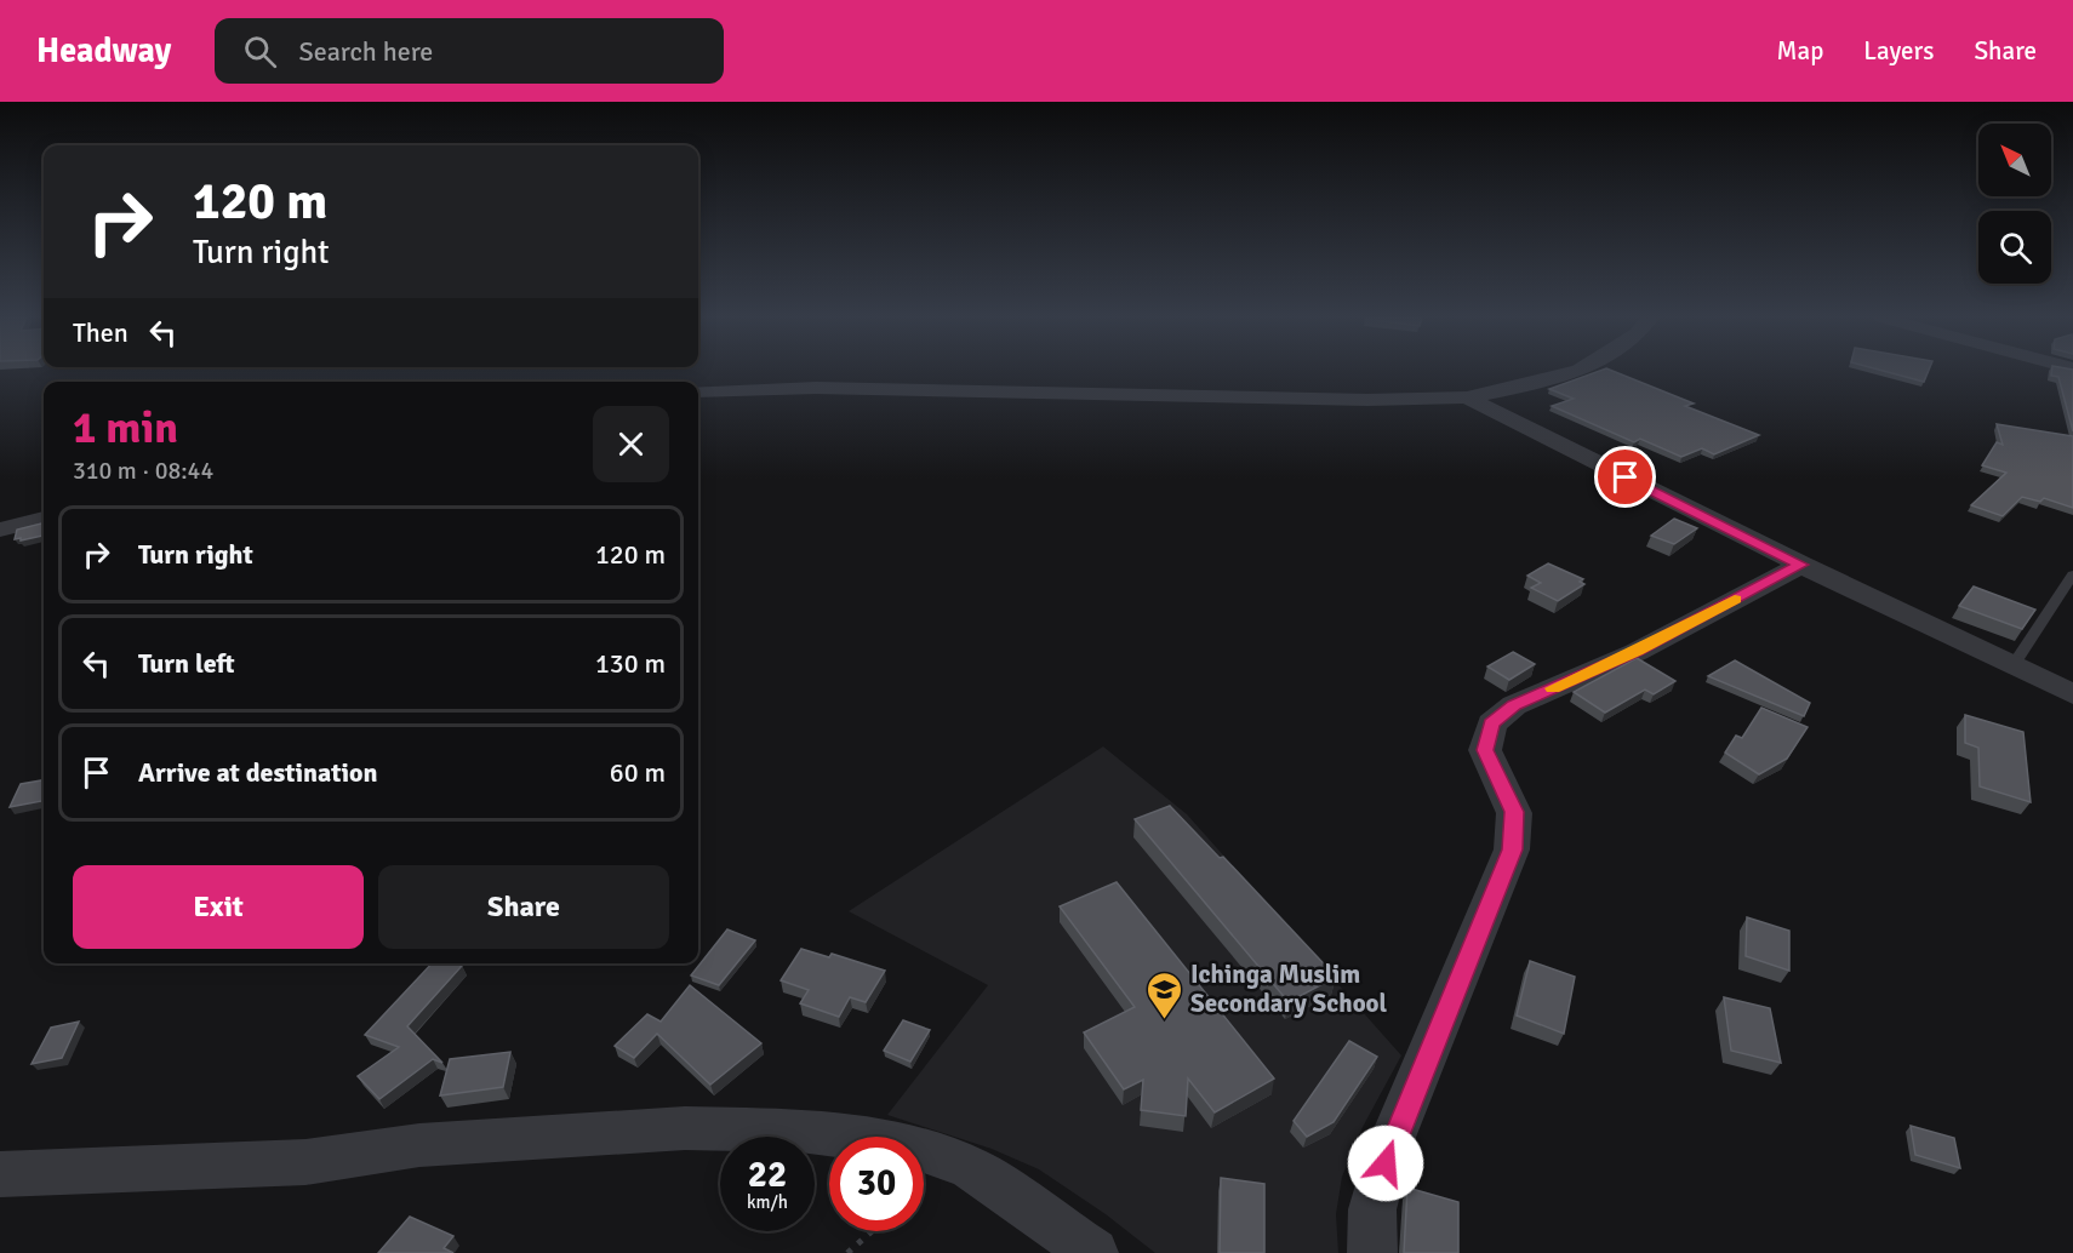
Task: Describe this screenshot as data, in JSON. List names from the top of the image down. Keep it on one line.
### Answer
{"places":{"school or university":["Ichinga Muslim Secondary School"]},"north":"top left","page":{"header":"Headway","search":"Search here","nav":["Map","Layers","Share"],"turn":["120 m","Turn right"],"then":"Then","heading":["1 min","310 m · 08:44"],"list":[{"name":"Turn right","value":"120 m"},{"name":"Turn left","value":"130 m"},{"name":"Arrive at destination","value":"60 m"}],"buttons":["Exit","Share"],"speed":"22 km/h","limit":"30"}}
